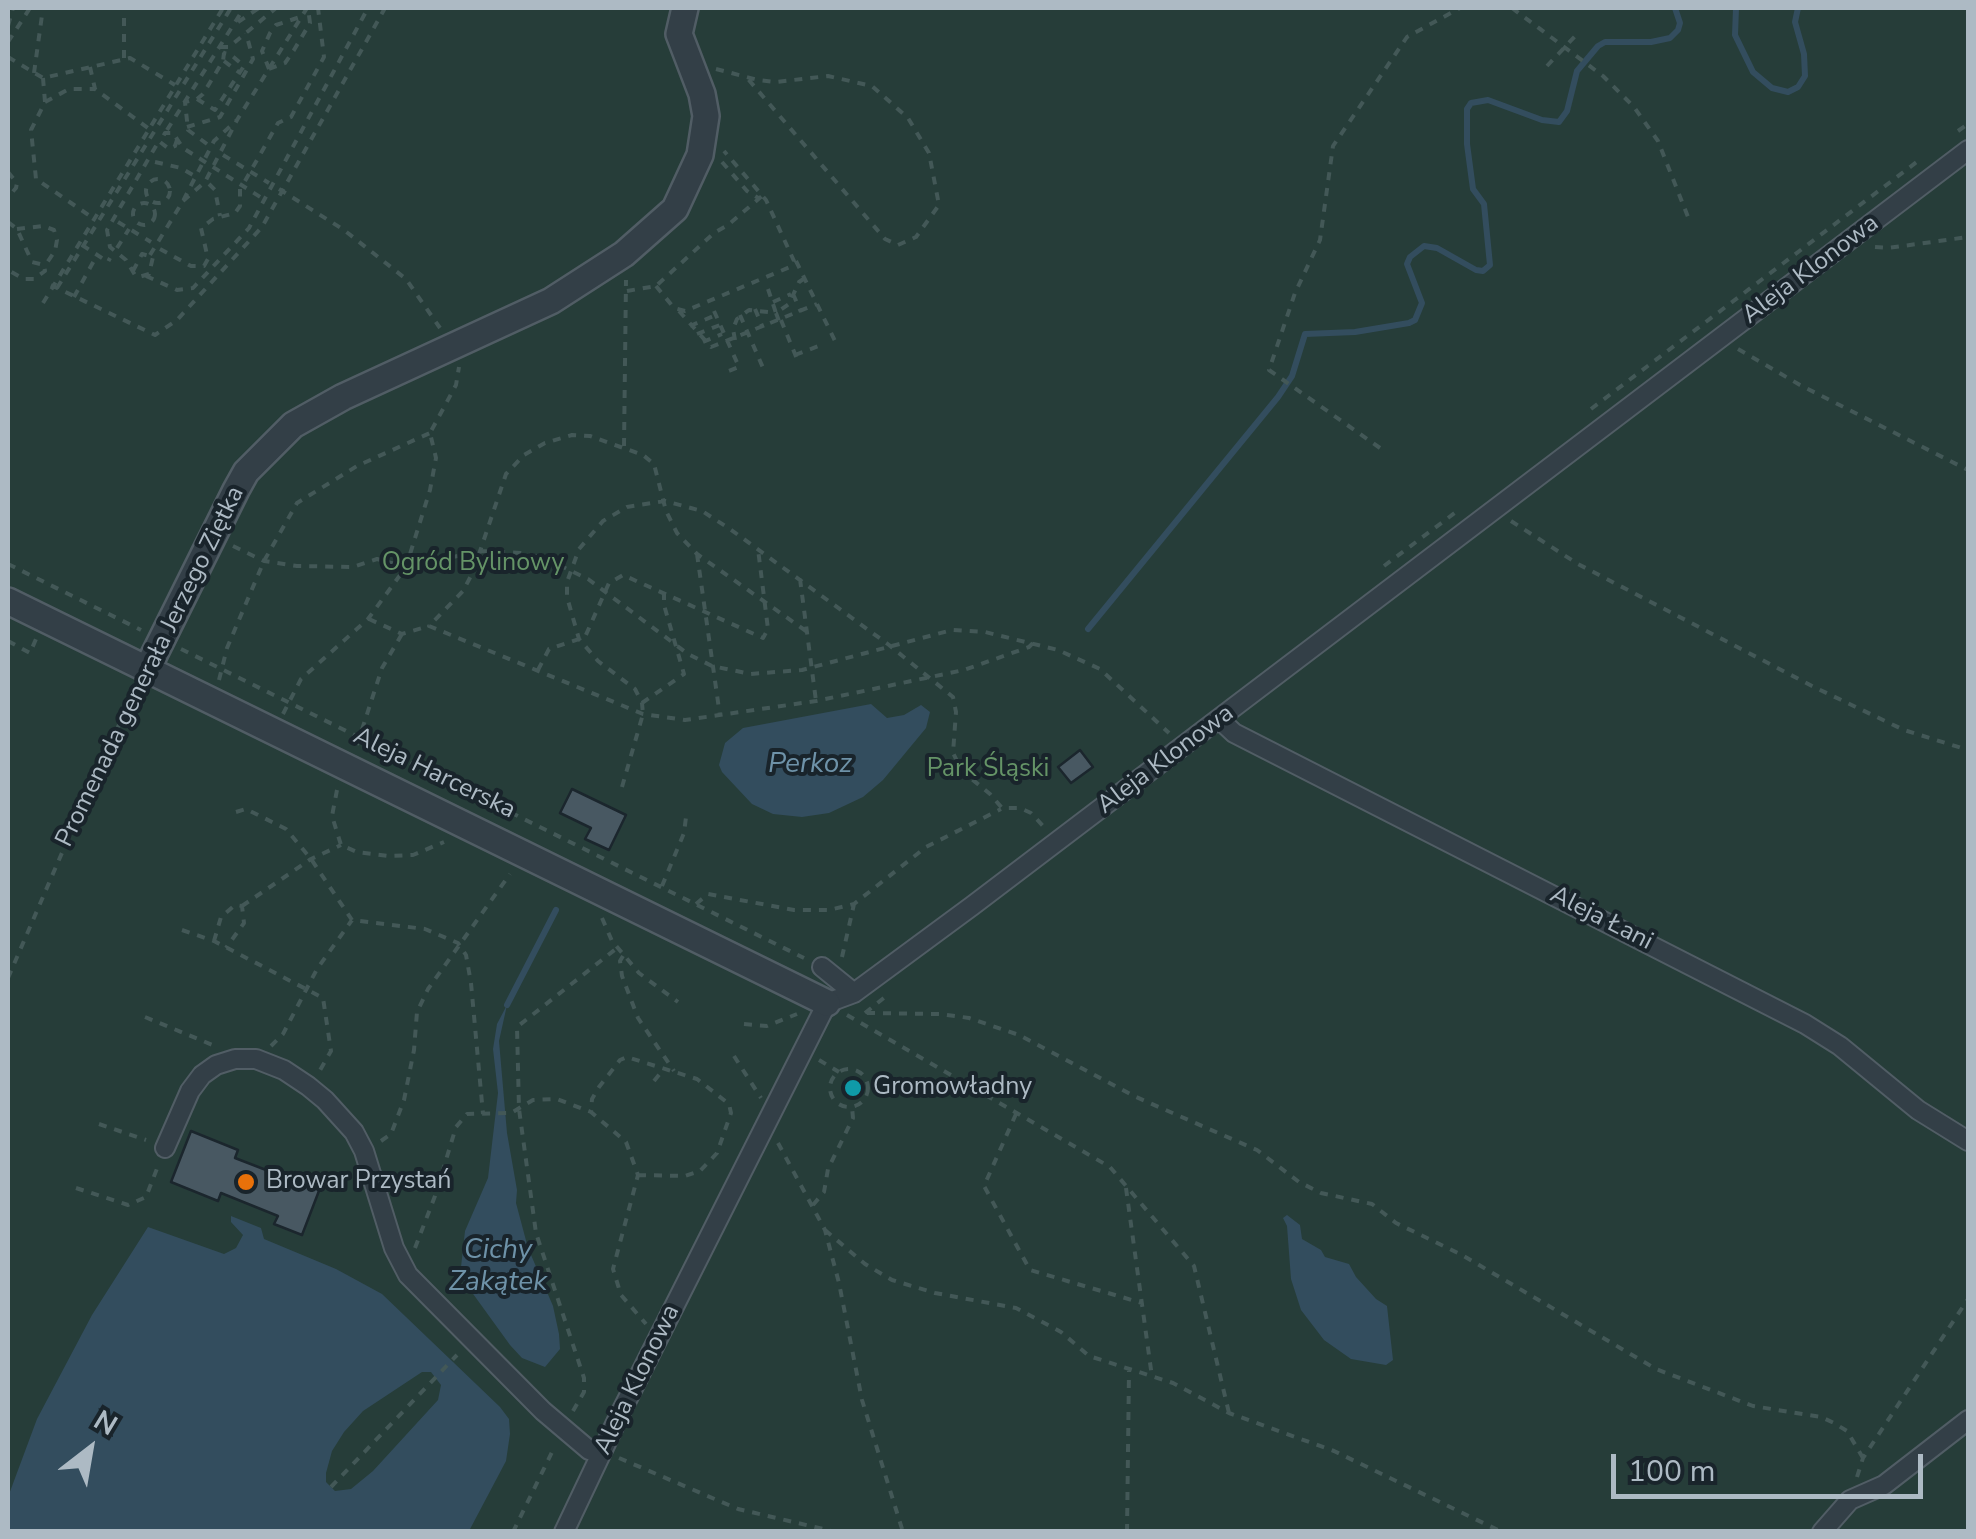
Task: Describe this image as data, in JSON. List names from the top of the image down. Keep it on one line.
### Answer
{"streets":{"street":["Aleja Klonowa","Promenada generała Jerzego Ziętka","Aleja Harcerska","Aleja Łani"]},"crossings":[["Aleja Klonowa","Aleja Harcerska"],["Aleja Klonowa","Aleja Łani"],["Promenada generała Jerzego Ziętka","Aleja Harcerska"]],"water":["Perkoz","Cichy Zakątek"],"parks":["Ogród Bylinowy","Park Śląski"],"places":["Gromowładny","Browar Przystań"],"scale_bar":"100 m","north":"top right"}
